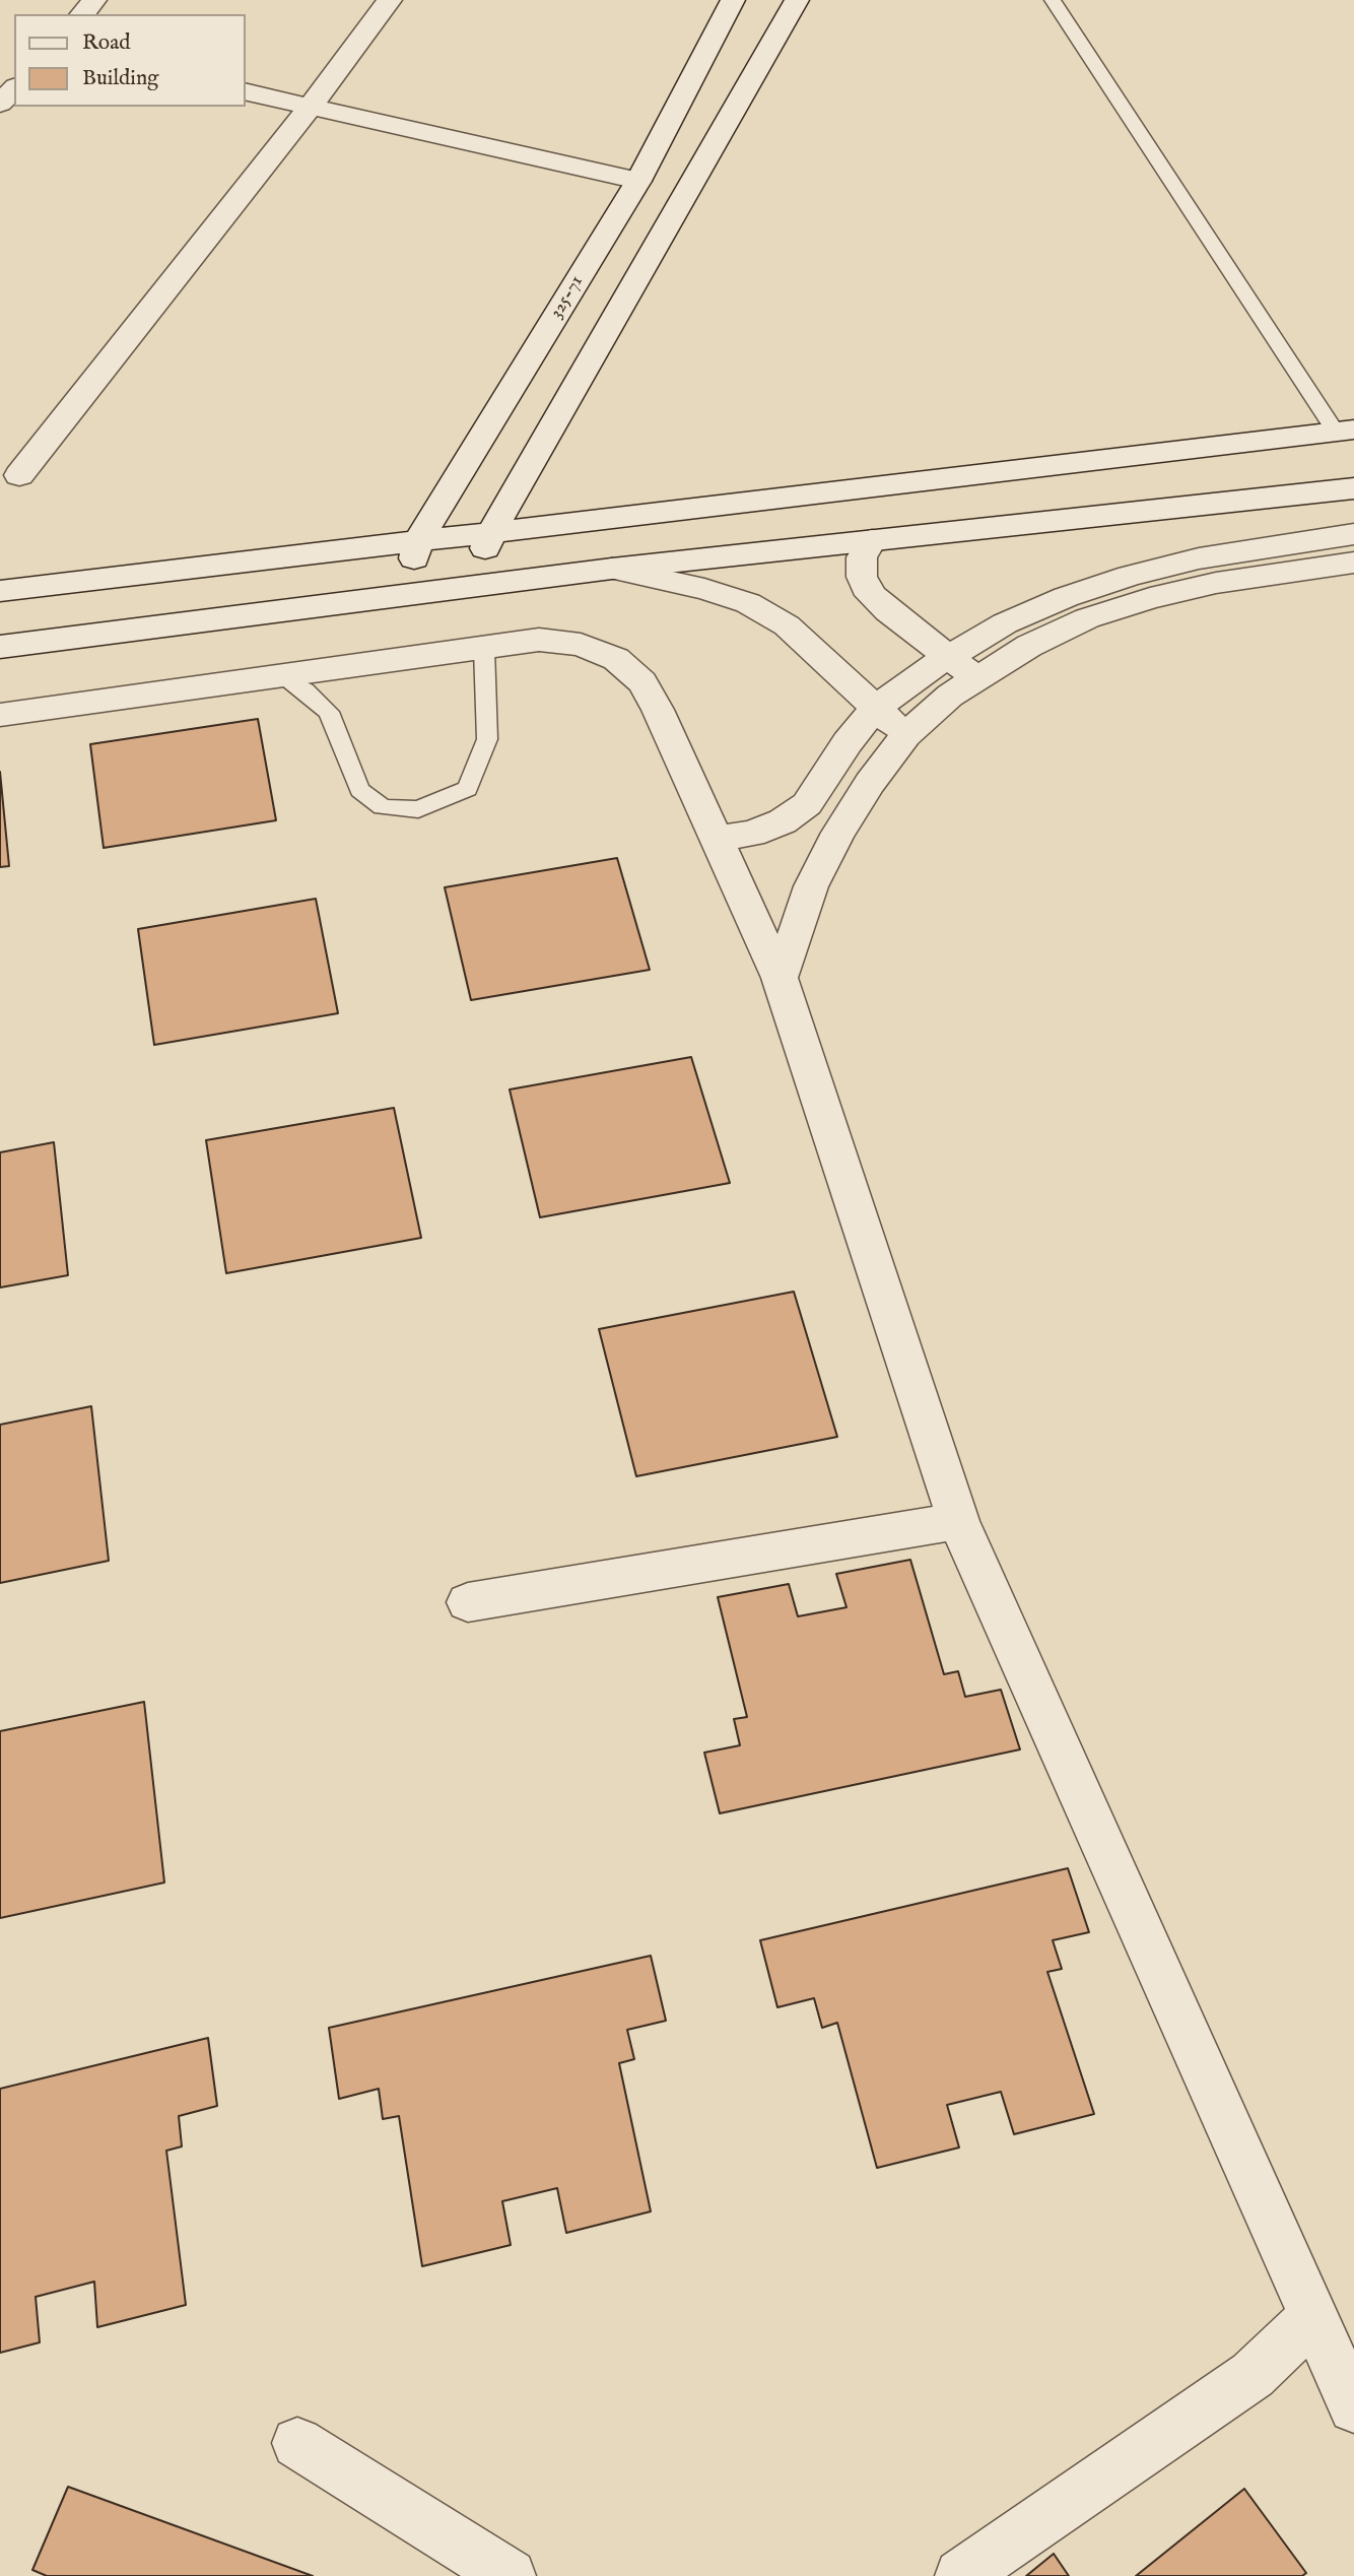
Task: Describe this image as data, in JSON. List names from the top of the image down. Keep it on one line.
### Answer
{"streets":{"street":["325-71"]},"legend":["Road","Building"]}
